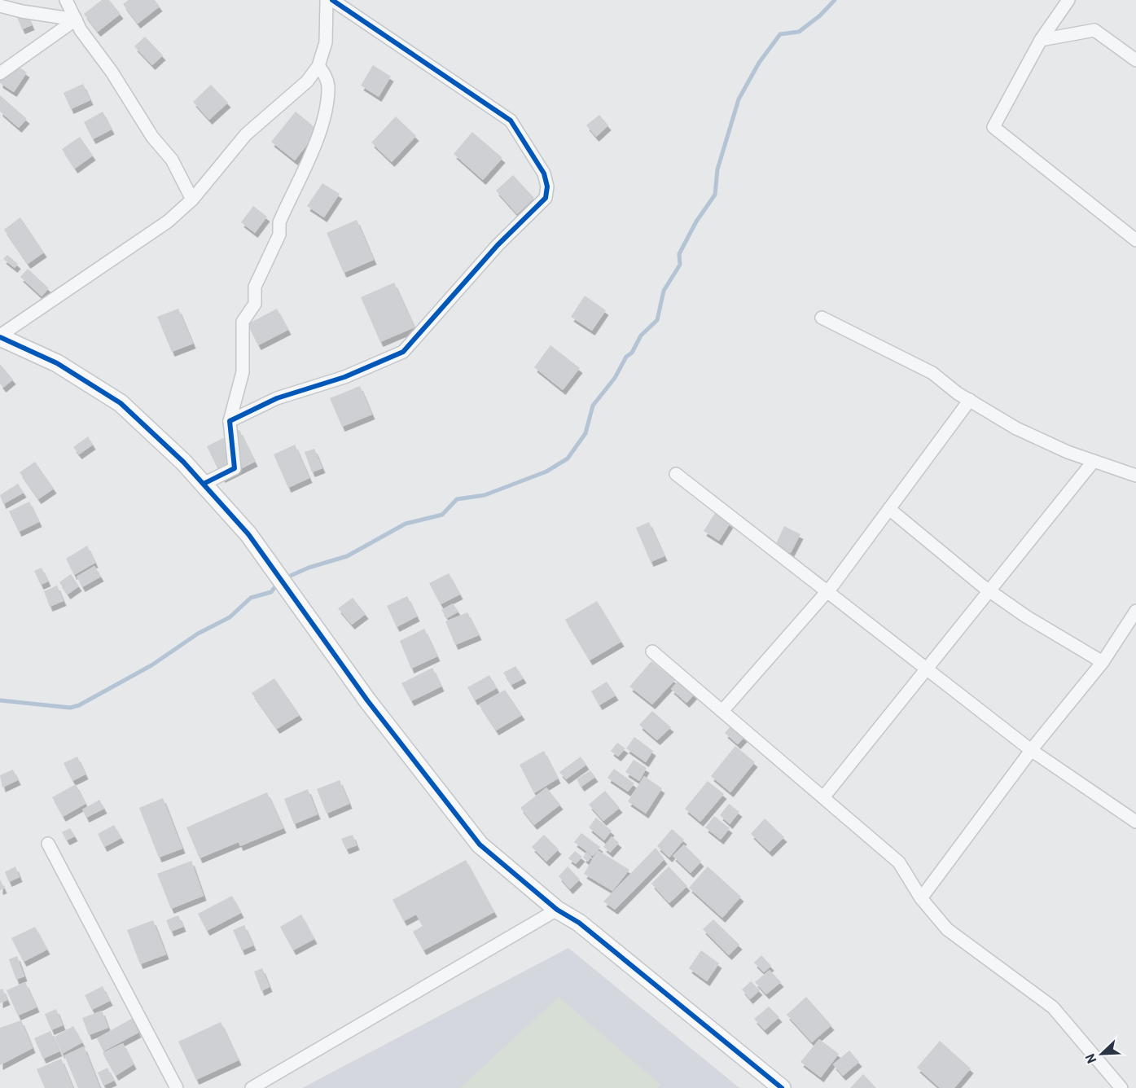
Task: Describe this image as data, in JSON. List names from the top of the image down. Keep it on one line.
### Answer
{"north":"bottom left"}
